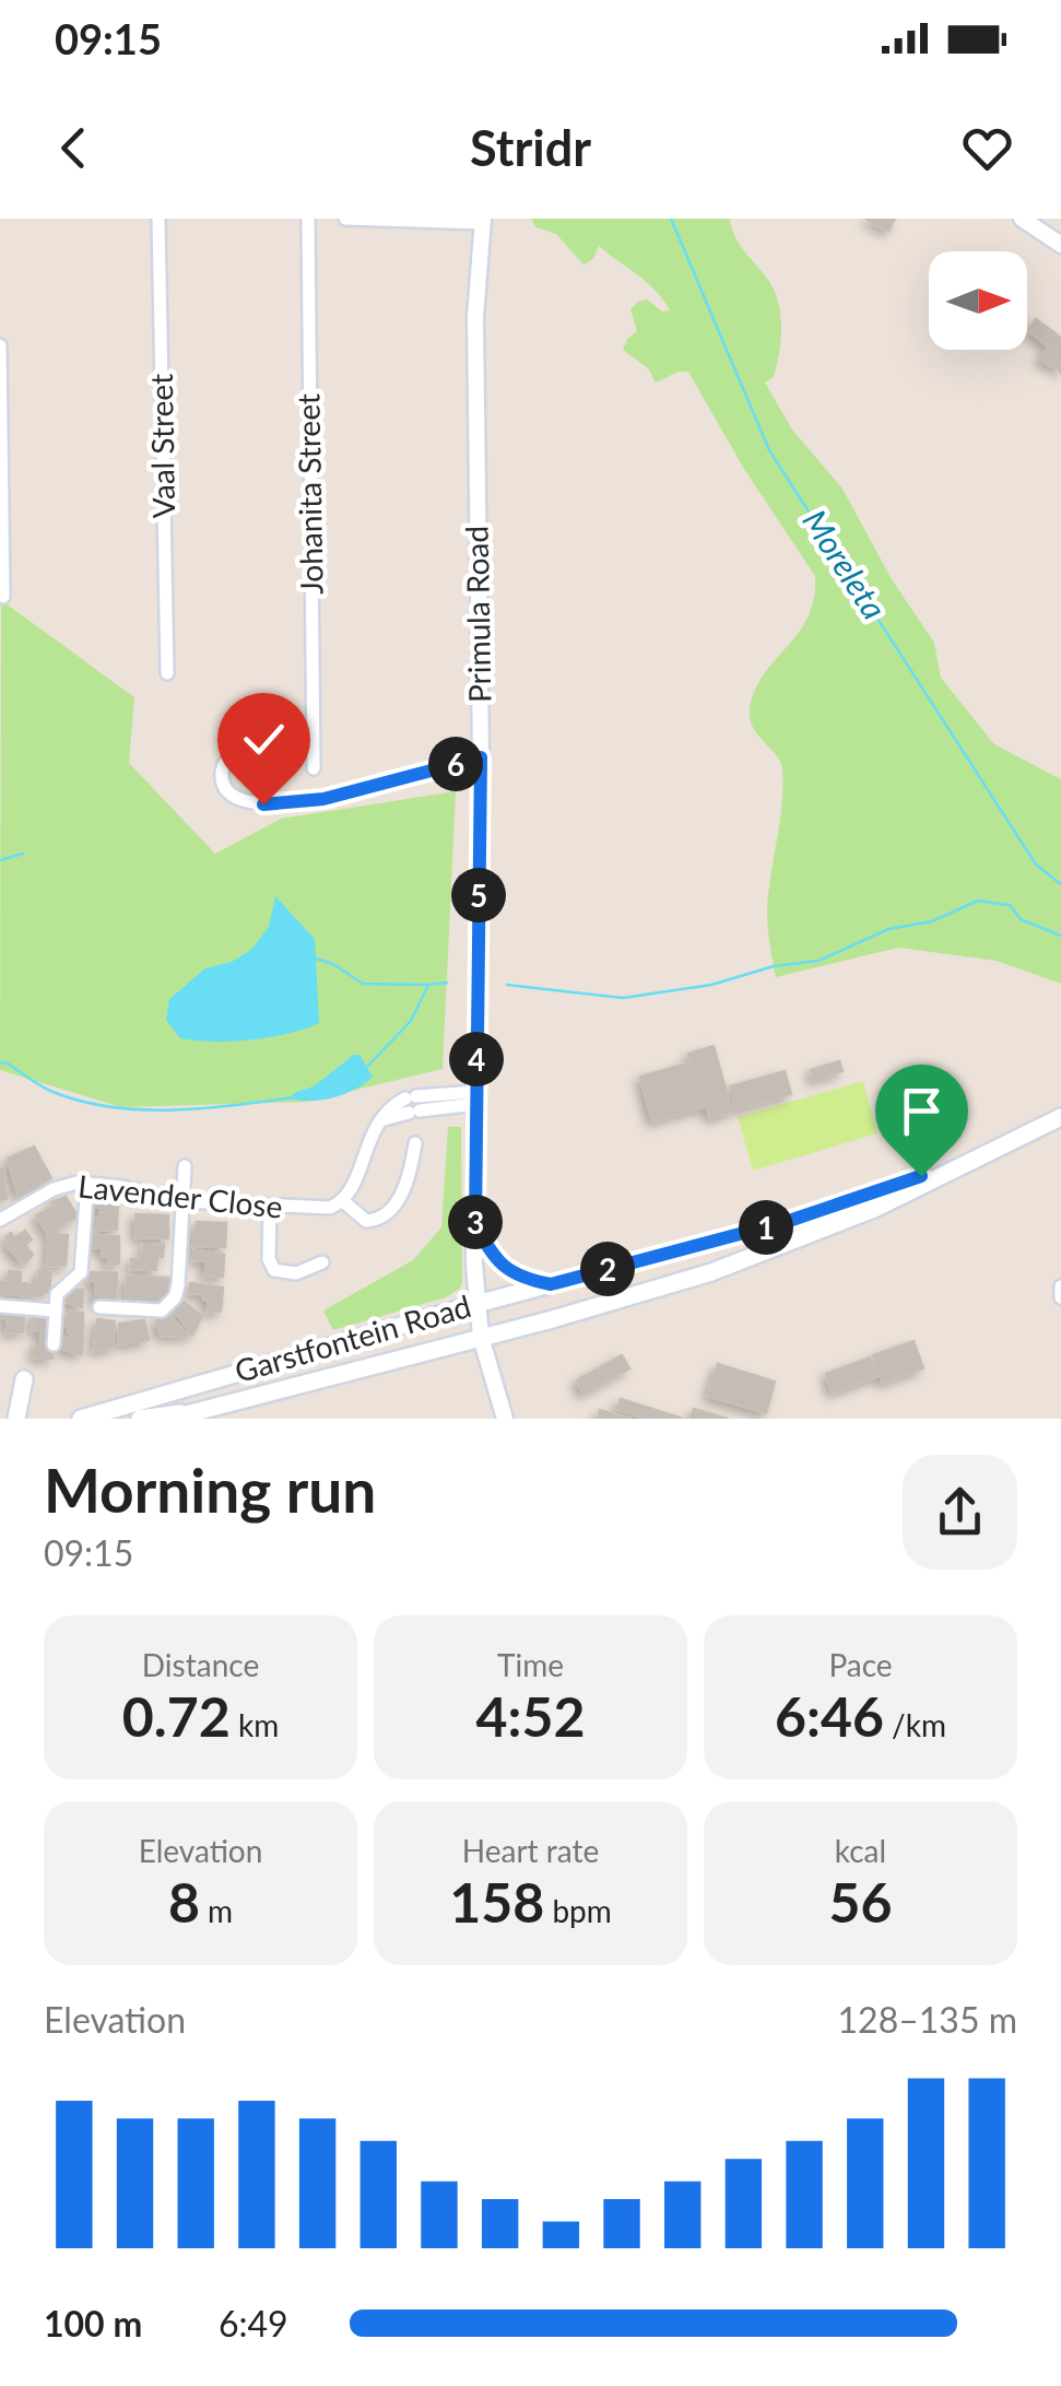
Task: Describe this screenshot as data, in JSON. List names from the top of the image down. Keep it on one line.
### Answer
{"streets":{"main road":["Garstfontein Road"],"street":["Vaal Street","Johanita Street","Primula Road","Lavender Close"]},"crossings":[["Primula Road","Garstfontein Road"]],"water":["Moreleta"],"north":"right","page":{"status":"09:15","header":"Stridr","pins":["6","5","4","3","1","2"],"heading":["Morning run","09:15"],"stats":[["Distance","0.72 km"],["Time","4:52"],["Pace","6:46 /km"],["Elevation","8 m"],["Heart rate","158 bpm"],["kcal","56"]],"chart":["Elevation","128–135 m"],"list":[{"name":"100 m","note":"6:49"}]}}
